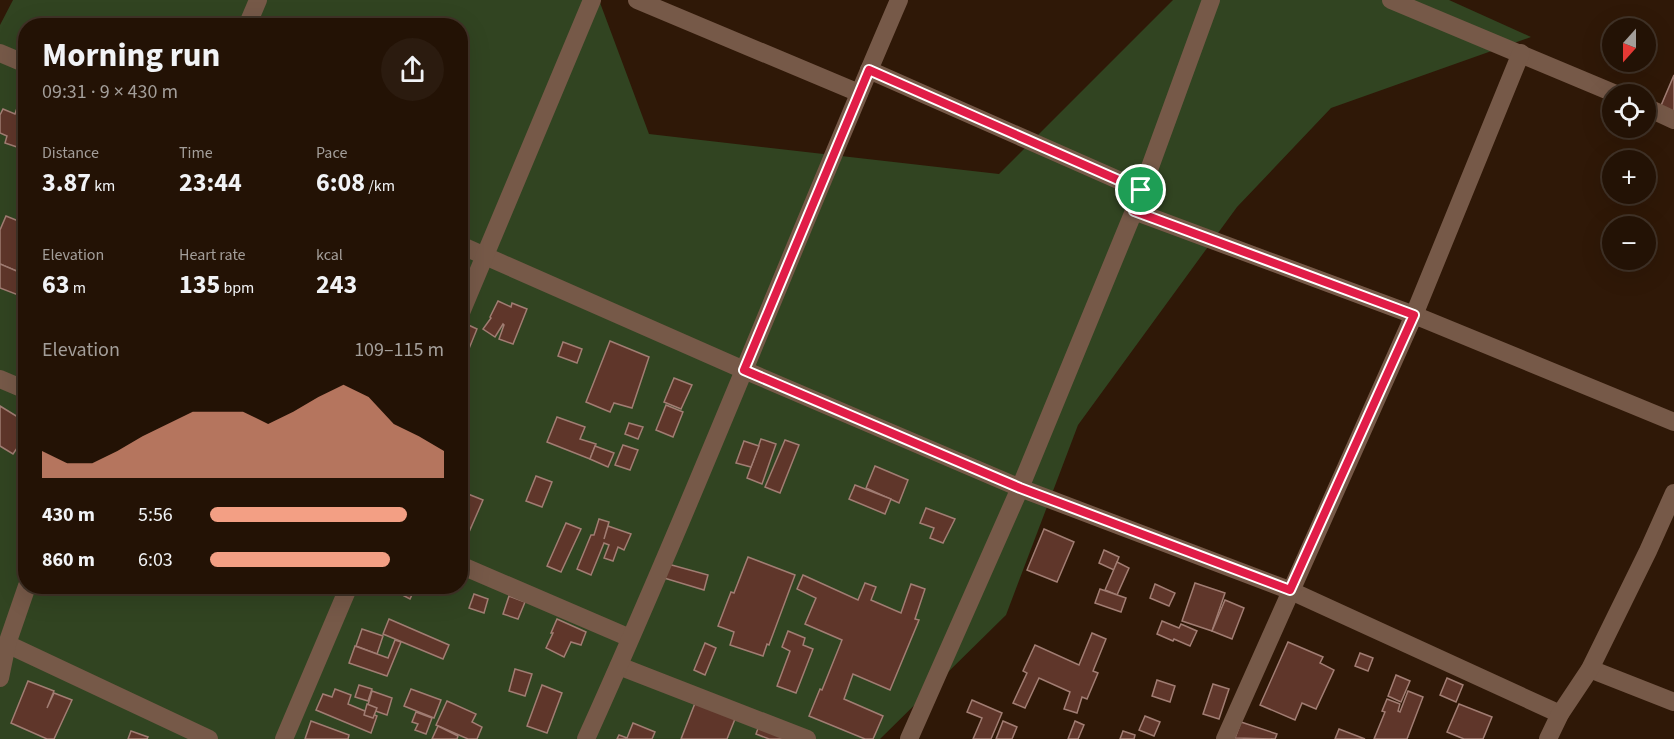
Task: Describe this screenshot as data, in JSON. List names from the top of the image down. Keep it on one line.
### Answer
{"north":"bottom","page":{"map_buttons":["+","−"],"heading":["Morning run","09:31 · 9 × 430 m"],"stats":[["Distance","3.87 km"],["Time","23:44"],["Pace","6:08 /km"],["Elevation","63 m"],["Heart rate","135 bpm"],["kcal","243"]],"chart":["Elevation","109–115 m"],"list":[{"name":"430 m","note":"5:56"},{"name":"860 m","note":"6:03"}]}}
